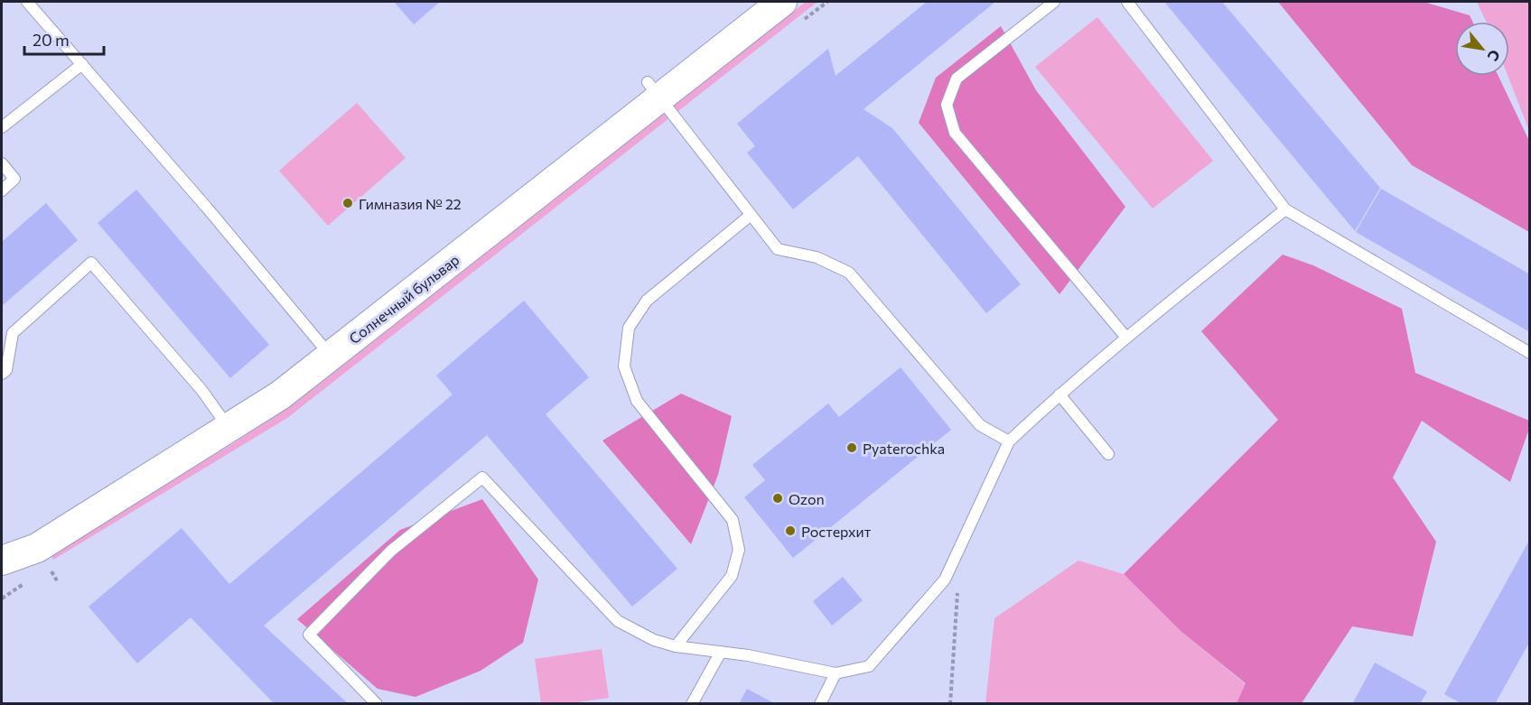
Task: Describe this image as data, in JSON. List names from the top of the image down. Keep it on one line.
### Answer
{"streets":{"street":["Солнечный бульвар"]},"places":["Гимназия № 22","Pyaterochka","Ozon","Ростерхит"],"scale_bar":"20 m","north":"bottom right"}
